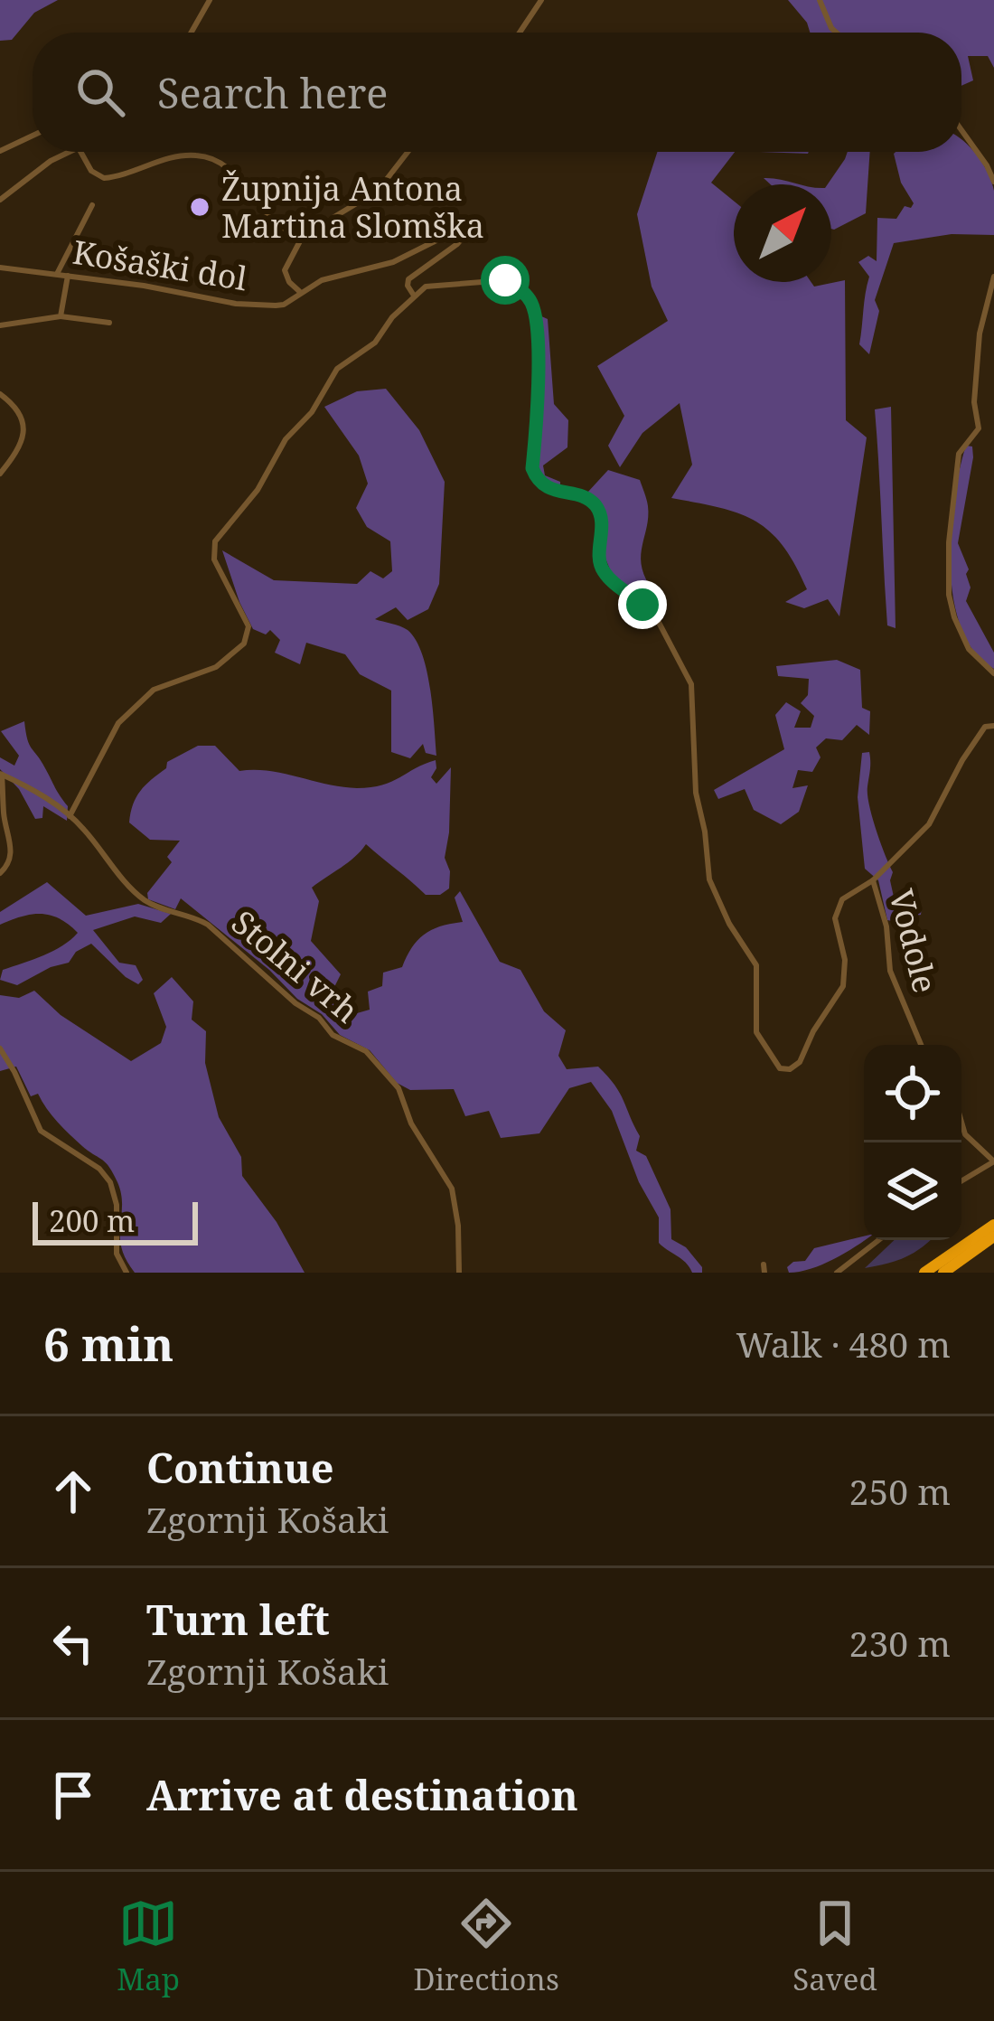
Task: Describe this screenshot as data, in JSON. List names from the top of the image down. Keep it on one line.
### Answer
{"streets":{"street":["Košaški dol","Vodole","Stolni vrh"]},"crossings":[["Košaški dol","Vodole"]],"places":["Župnija Antona Martina Slomška"],"scale_bar":"200 m","north":"top right","page":{"search":"Search here","scale":"200 m","heading":["6 min","Walk · 480 m"],"list":[["Continue","Zgornji Košaki","250 m"],["Turn left","Zgornji Košaki","230 m"],"Arrive at destination"],"nav":["Map","Directions","Saved"]}}
